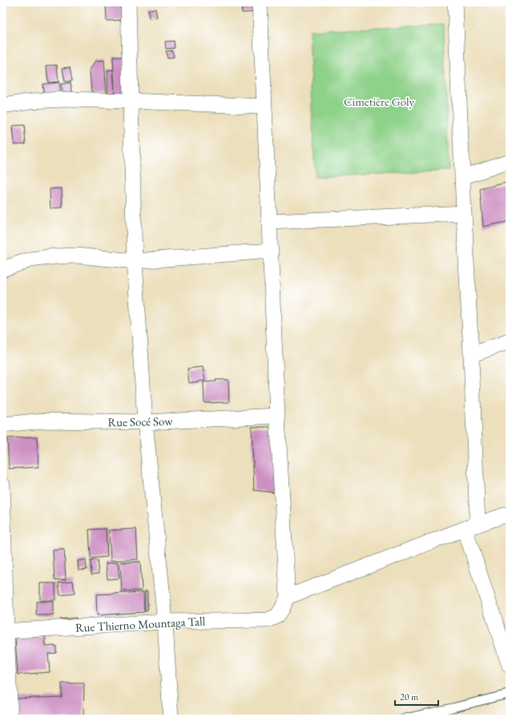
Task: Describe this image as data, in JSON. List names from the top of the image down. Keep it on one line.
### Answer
{"streets":{"street":["Rue Socé Sow","Rue Thierno Mountaga Tall"]},"parks":["Cimetière Goly"],"scale_bar":"20 m"}
